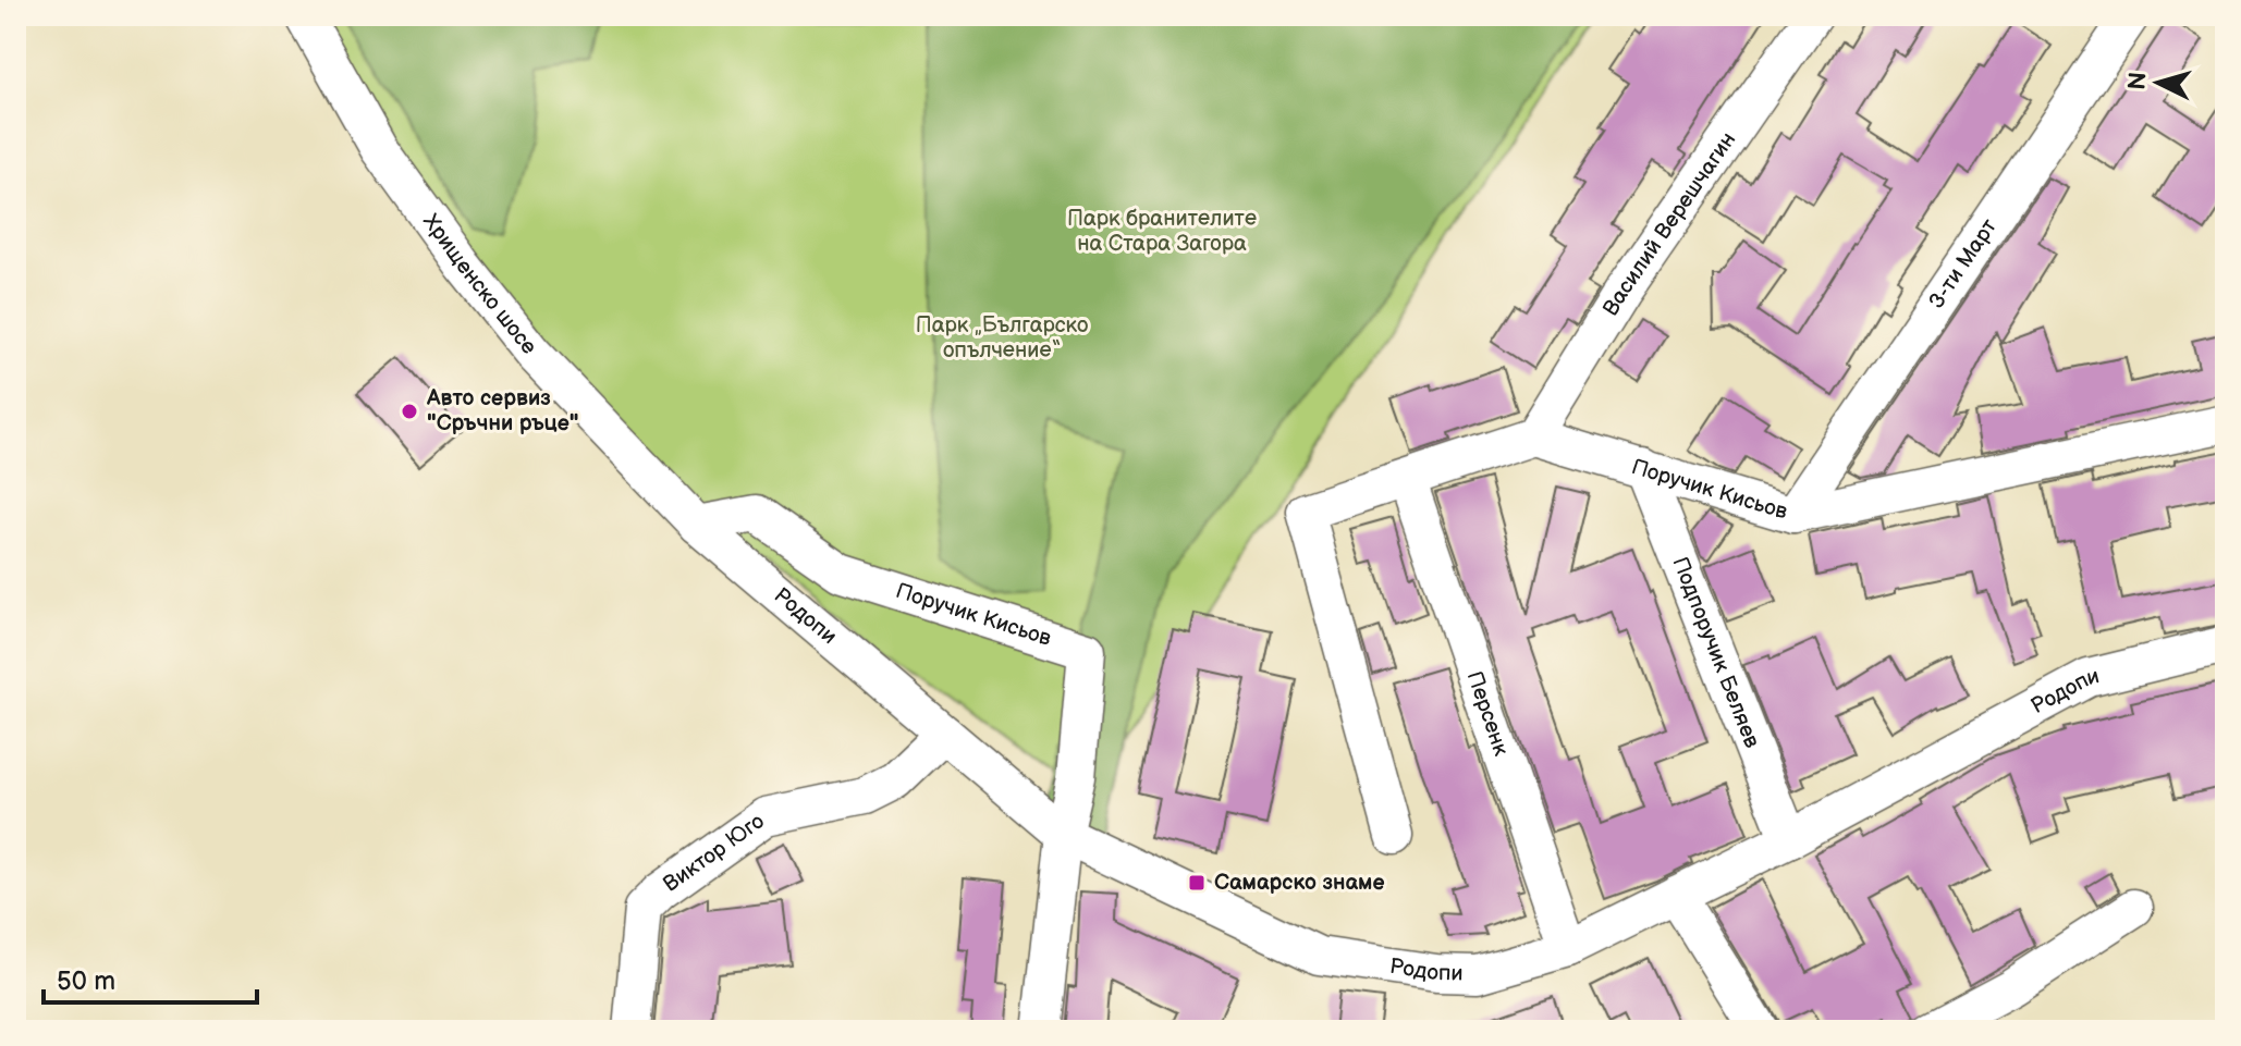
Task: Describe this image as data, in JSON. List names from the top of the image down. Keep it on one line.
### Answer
{"streets":{"street":["Василий Верешчагин","3-ти Март","Хрищенско шосе","Поручик Кисьов","Родопи","Подпоручик Беляев","Персенк","Виктор Юго"]},"crossings":[["Василий Верешчагин","Поручик Кисьов"],["3-ти Март","Поручик Кисьов"],["Хрищенско шосе","Поручик Кисьов"],["Хрищенско шосе","Родопи"],["Поручик Кисьов","Родопи"],["Поручик Кисьов","Подпоручик Беляев"],["Родопи","Подпоручик Беляев"],["Родопи","Персенк"],["Родопи","Виктор Юго"]],"parks":["Парк бранителите на Стара Загора","Парк „Българско опълчение“"],"places":{"other":["Авто сервиз \"Сръчни ръце\""],"transit":["Самарско знаме"]},"scale_bar":"50 m","north":"left"}
